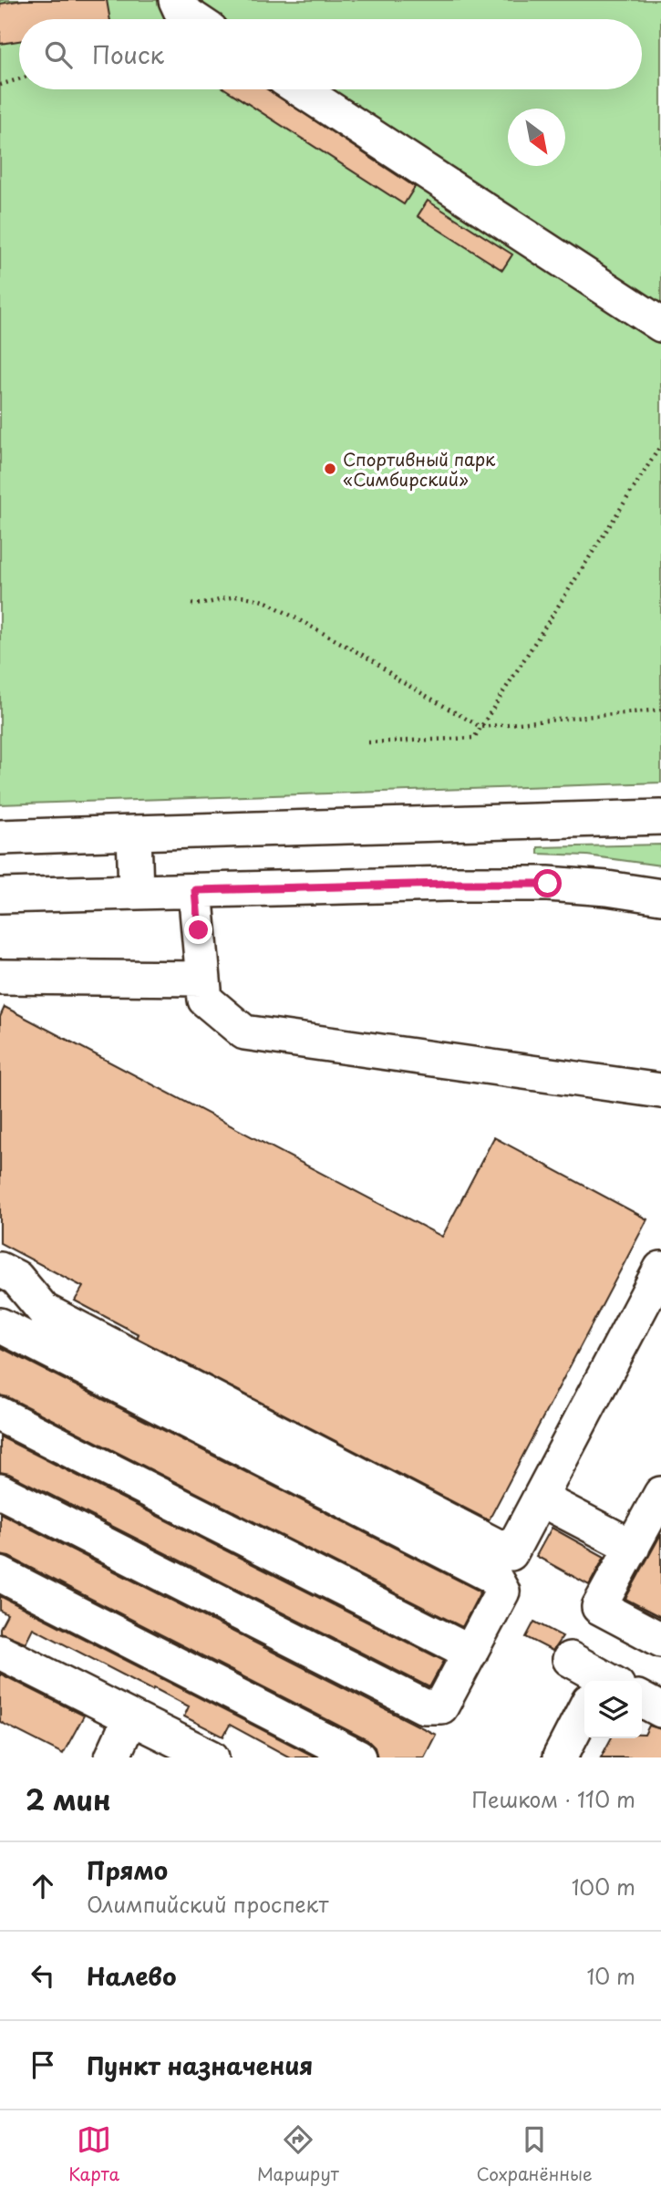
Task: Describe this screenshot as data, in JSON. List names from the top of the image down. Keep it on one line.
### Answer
{"places":["Спортивный парк «Симбирский»"],"north":"bottom right","page":{"search":"Поиск","heading":["2 мин","Пешком · 110 m"],"list":[["Прямо","Олимпийский проспект","100 m"],["Налево","10 m"],"Пункт назначения"],"nav":["Карта","Маршрут","Сохранённые"]}}
